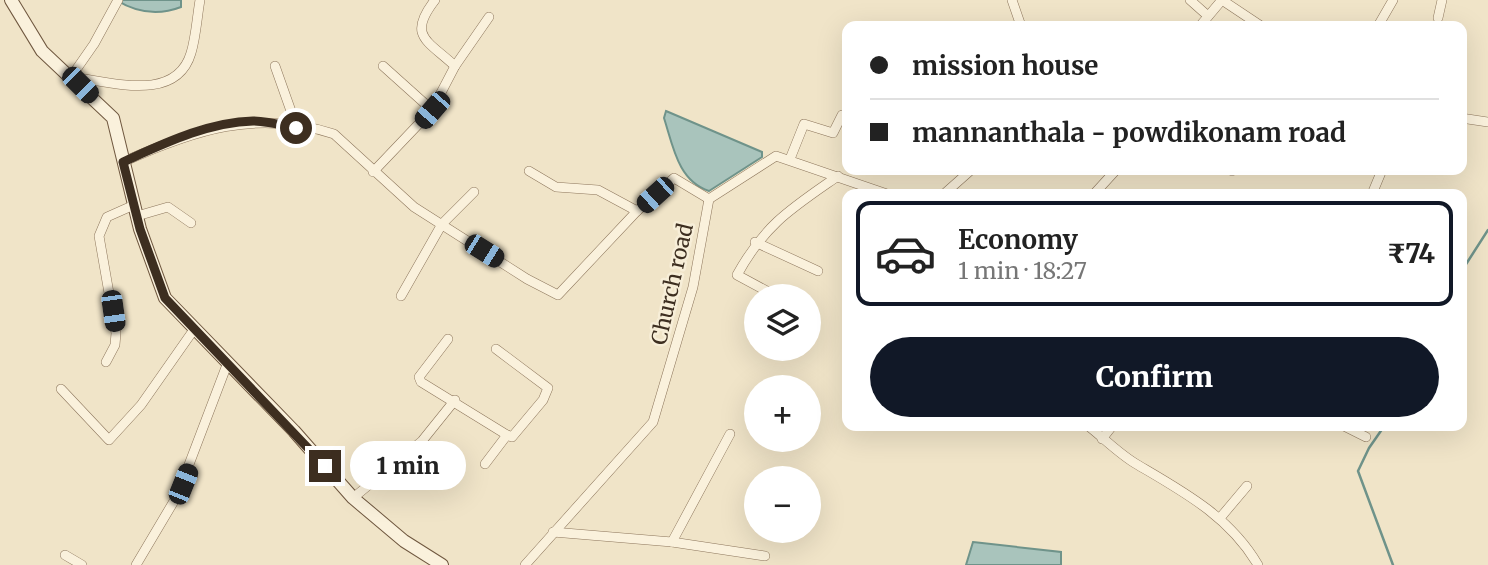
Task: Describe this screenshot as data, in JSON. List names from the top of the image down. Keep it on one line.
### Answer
{"streets":{"street":["Church road"]},"page":{"banner":["mission house","mannanthala - powdikonam road"],"list":[{"name":"Economy","note":"1 min · 18:27","value":"₹74"}],"map_buttons":["+","−"],"buttons":"Confirm","bubble":"1 min"}}
